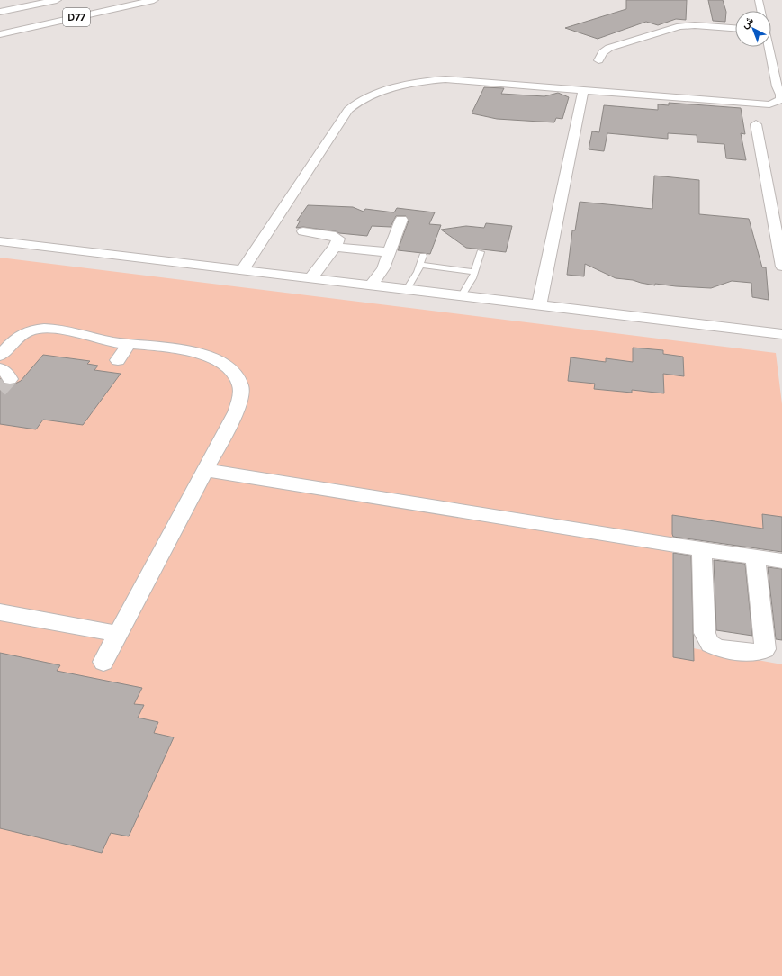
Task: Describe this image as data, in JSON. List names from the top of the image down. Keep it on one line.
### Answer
{"streets":{"main road":["D77"]},"north":"top left"}
